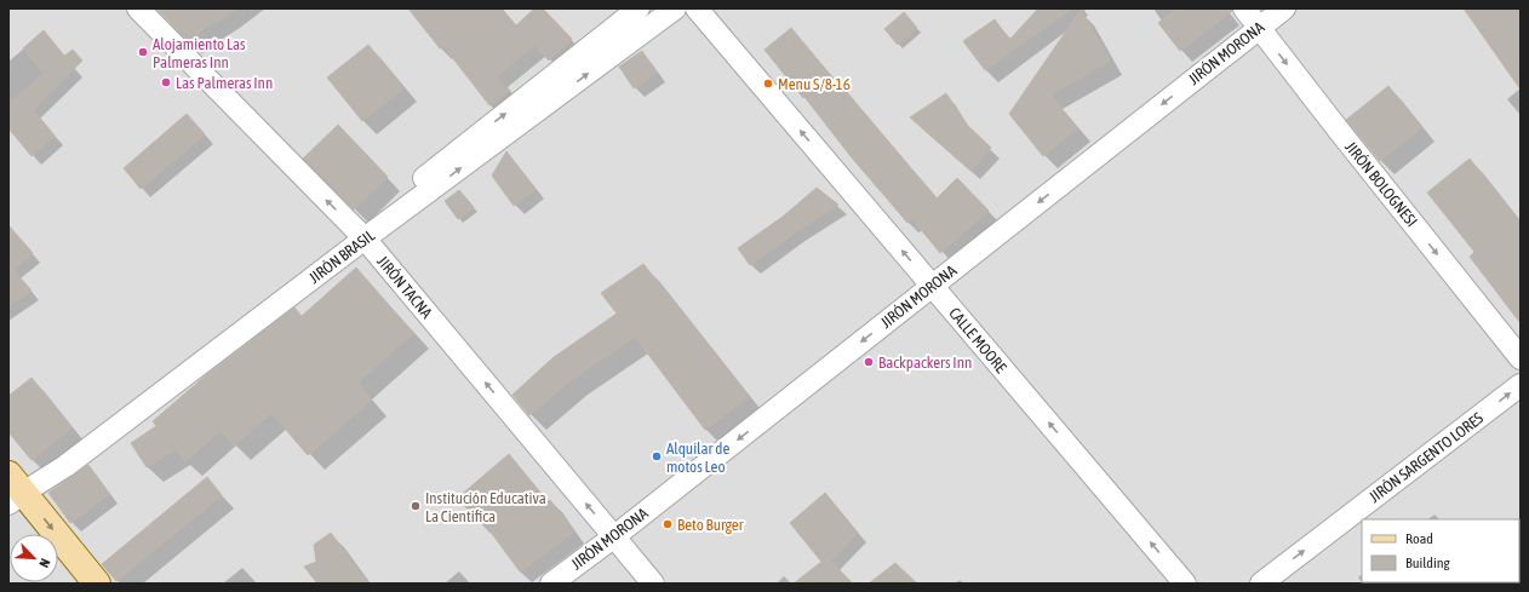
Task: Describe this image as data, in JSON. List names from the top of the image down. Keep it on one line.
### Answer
{"streets":{"street":["JIRÓN MORONA","JIRÓN BOLOGNESI","JIRÓN BRASIL","JIRÓN TACNA","CALLE MOORE","JIRÓN SARGENTO LORES"]},"crossings":[["JIRÓN MORONA","JIRÓN BOLOGNESI"],["JIRÓN MORONA","JIRÓN TACNA"],["JIRÓN MORONA","CALLE MOORE"],["JIRÓN BRASIL","JIRÓN TACNA"]],"one_way":["JIRÓN MORONA","JIRÓN BOLOGNESI","JIRÓN TACNA","CALLE MOORE","JIRÓN SARGENTO LORES"],"places":["Alojamiento Las Palmeras Inn","Las Palmeras Inn","Menu S/8-16","Backpackers Inn","Alquilar de motos Leo","Institución Educativa La Cientifica","Beto Burger"],"legend":["Road","Building"],"north":"bottom right"}
